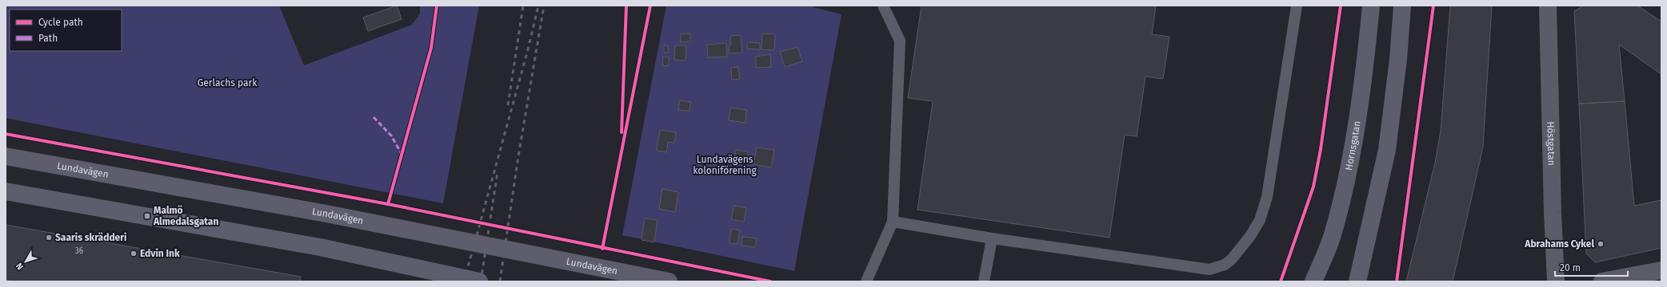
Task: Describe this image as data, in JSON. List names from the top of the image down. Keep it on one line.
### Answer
{"streets":{"main road":["Hornsgatan","Lundavägen"],"street":["Höstgatan"]},"parks":["Gerlachs park","Lundavägens koloniförening"],"places":{"transit":["Malmö Almedalsgatan"],"other":["Saaris skrädderi","Abrahams Cykel","Edvin Ink"]},"house_numbers":["36"],"legend":["Cycle path","Path"],"scale_bar":"20 m","north":"bottom left"}
